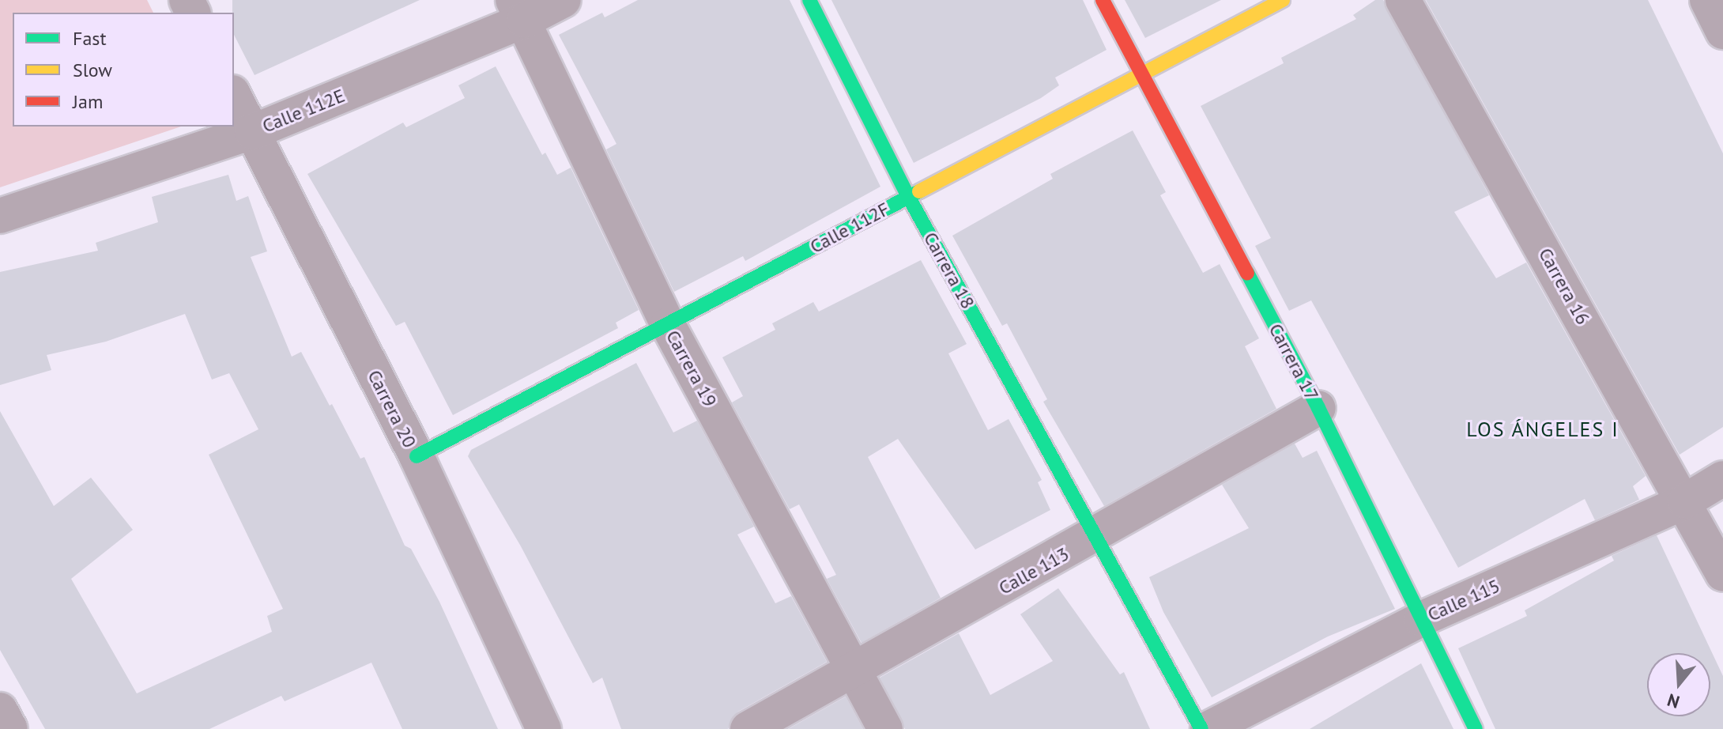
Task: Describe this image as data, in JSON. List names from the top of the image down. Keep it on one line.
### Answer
{"streets":{"street":["Calle 112E","Calle 112F","Carrera 18","Carrera 16","Carrera 17","Carrera 19","Carrera 20","Calle 113","Calle 115"]},"crossings":[["Calle 112E","Carrera 19"],["Calle 112E","Carrera 20"],["Calle 112F","Carrera 18"],["Calle 112F","Carrera 17"],["Calle 112F","Carrera 19"],["Calle 112F","Carrera 20"],["Carrera 18","Calle 113"],["Carrera 16","Calle 115"],["Carrera 17","Calle 113"],["Carrera 17","Calle 115"],["Carrera 19","Calle 113"]],"districts":["LOS ÁNGELES I"],"legend":["Fast","Slow","Jam"],"north":"bottom"}
